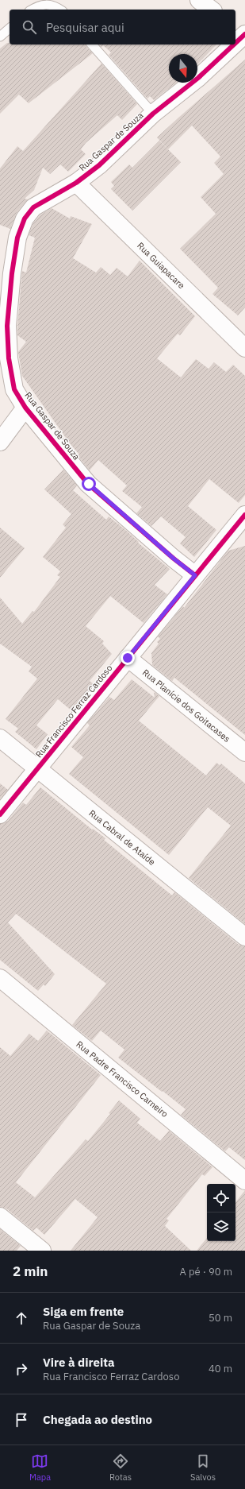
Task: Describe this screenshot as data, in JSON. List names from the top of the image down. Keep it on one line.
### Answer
{"streets":{"street":["Rua Gaspar de Souza","Rua Guiapacare","Rua Planície dos Goitacases","Rua Francisco Ferraz Cardoso","Rua Cabral de Ataíde","Rua Padre Francisco Carneiro"]},"crossings":[["Rua Gaspar de Souza","Rua Guiapacare"],["Rua Gaspar de Souza","Rua Francisco Ferraz Cardoso"],["Rua Planície dos Goitacases","Rua Francisco Ferraz Cardoso"],["Rua Francisco Ferraz Cardoso","Rua Cabral de Ataíde"]],"north":"bottom","page":{"search":"Pesquisar aqui","heading":["2 min","A pé · 90 m"],"list":[["Siga em frente","Rua Gaspar de Souza","50 m"],["Vire à direita","Rua Francisco Ferraz Cardoso","40 m"],"Chegada ao destino"],"nav":["Mapa","Rotas","Salvos"]}}
